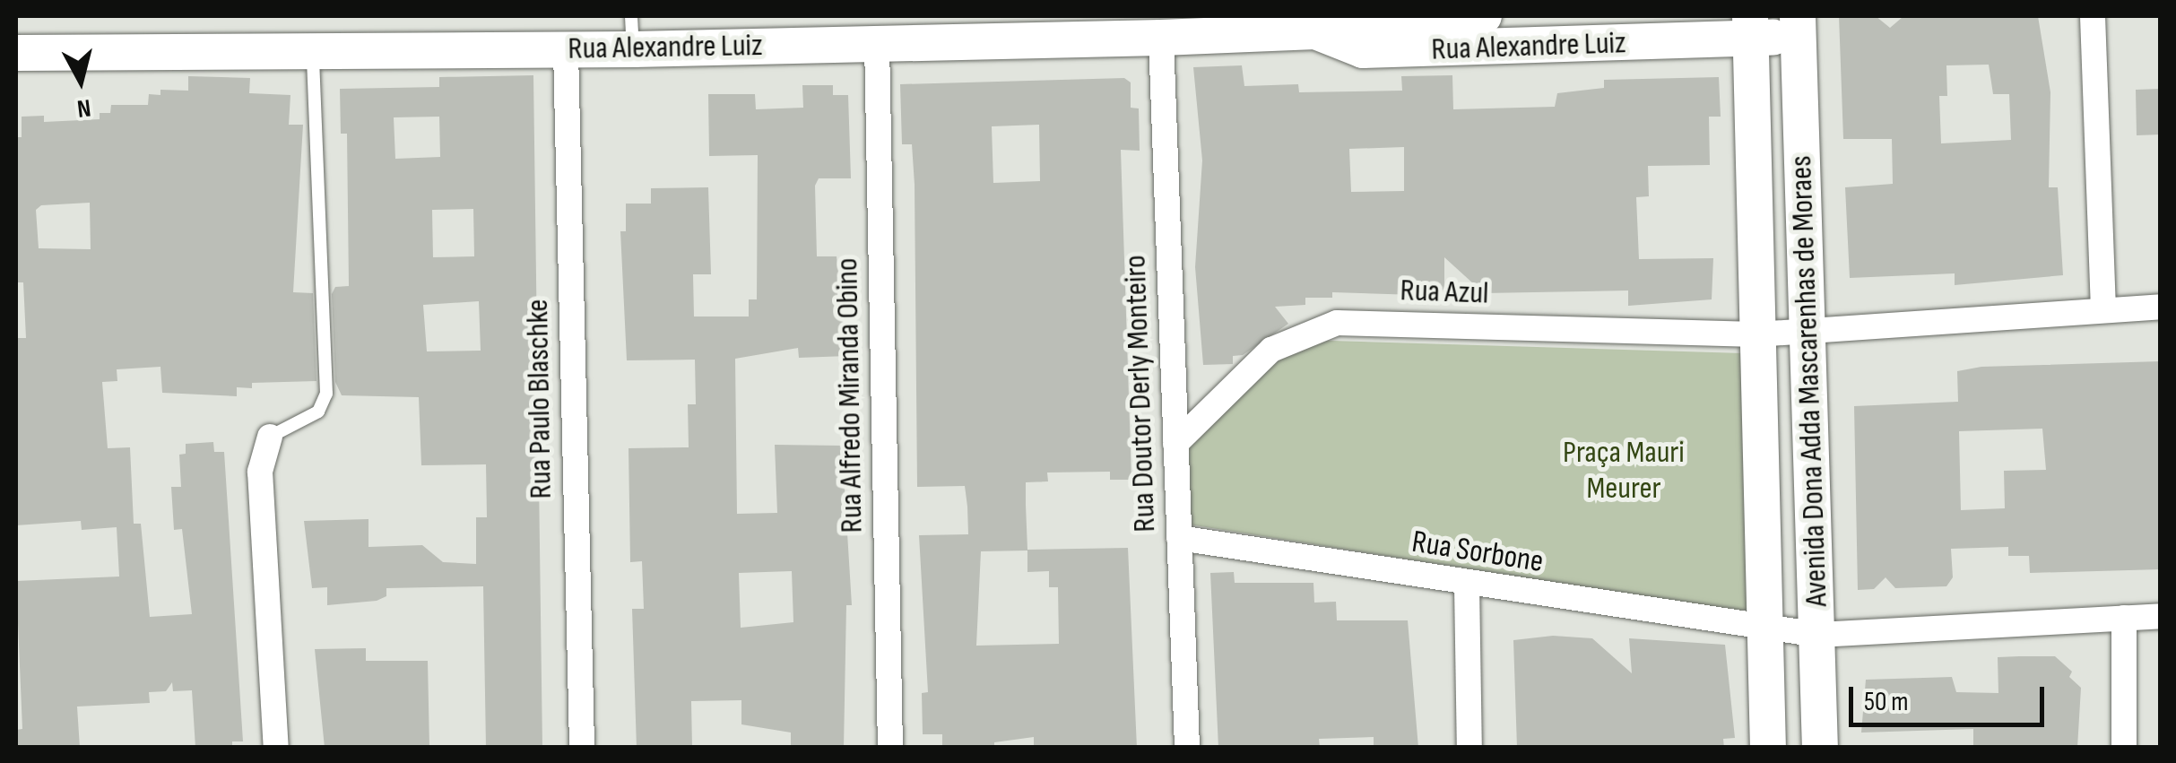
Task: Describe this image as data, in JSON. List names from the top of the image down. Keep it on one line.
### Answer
{"streets":{"street":["Rua Alexandre Luiz","Rua Azul","Avenida Dona Adda Mascarenhas de Moraes","Rua Doutor Derly Monteiro","Rua Alfredo Miranda Obino","Rua Paulo Blaschke","Rua Sorbone"]},"crossings":[["Rua Alexandre Luiz","Avenida Dona Adda Mascarenhas de Moraes"],["Rua Alexandre Luiz","Rua Doutor Derly Monteiro"],["Rua Alexandre Luiz","Rua Alfredo Miranda Obino"],["Rua Alexandre Luiz","Rua Paulo Blaschke"],["Rua Azul","Avenida Dona Adda Mascarenhas de Moraes"],["Rua Azul","Rua Doutor Derly Monteiro"],["Avenida Dona Adda Mascarenhas de Moraes","Rua Sorbone"],["Rua Doutor Derly Monteiro","Rua Sorbone"]],"parks":["Praça Mauri Meurer"],"scale_bar":"50 m","north":"bottom"}
